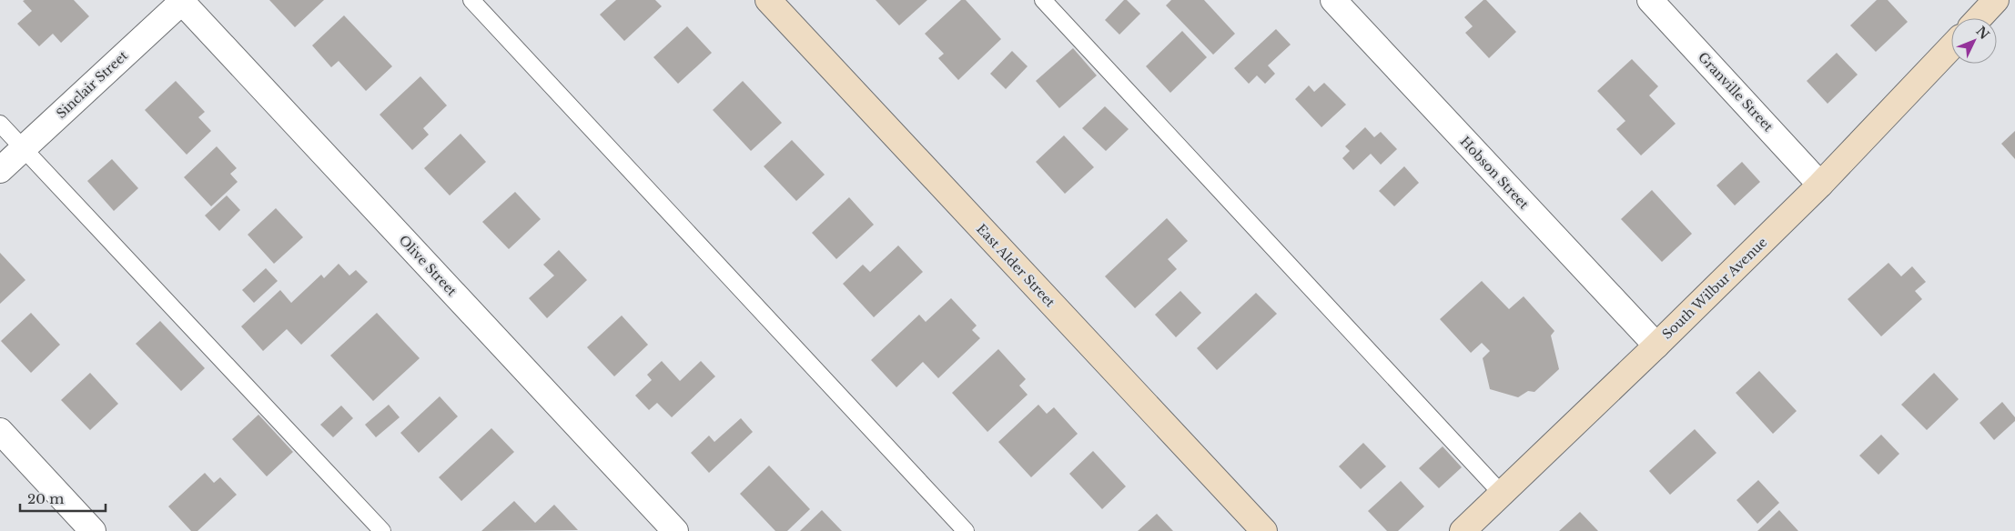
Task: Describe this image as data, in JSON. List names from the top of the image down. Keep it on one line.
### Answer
{"streets":{"main road":["East Alder Street","South Wilbur Avenue"],"street":["Sinclair Street","Granville Street","Hobson Street","Olive Street"]},"crossings":[["Sinclair Street","Olive Street"],["Granville Street","South Wilbur Avenue"],["Hobson Street","South Wilbur Avenue"]],"scale_bar":"20 m","north":"top right"}
